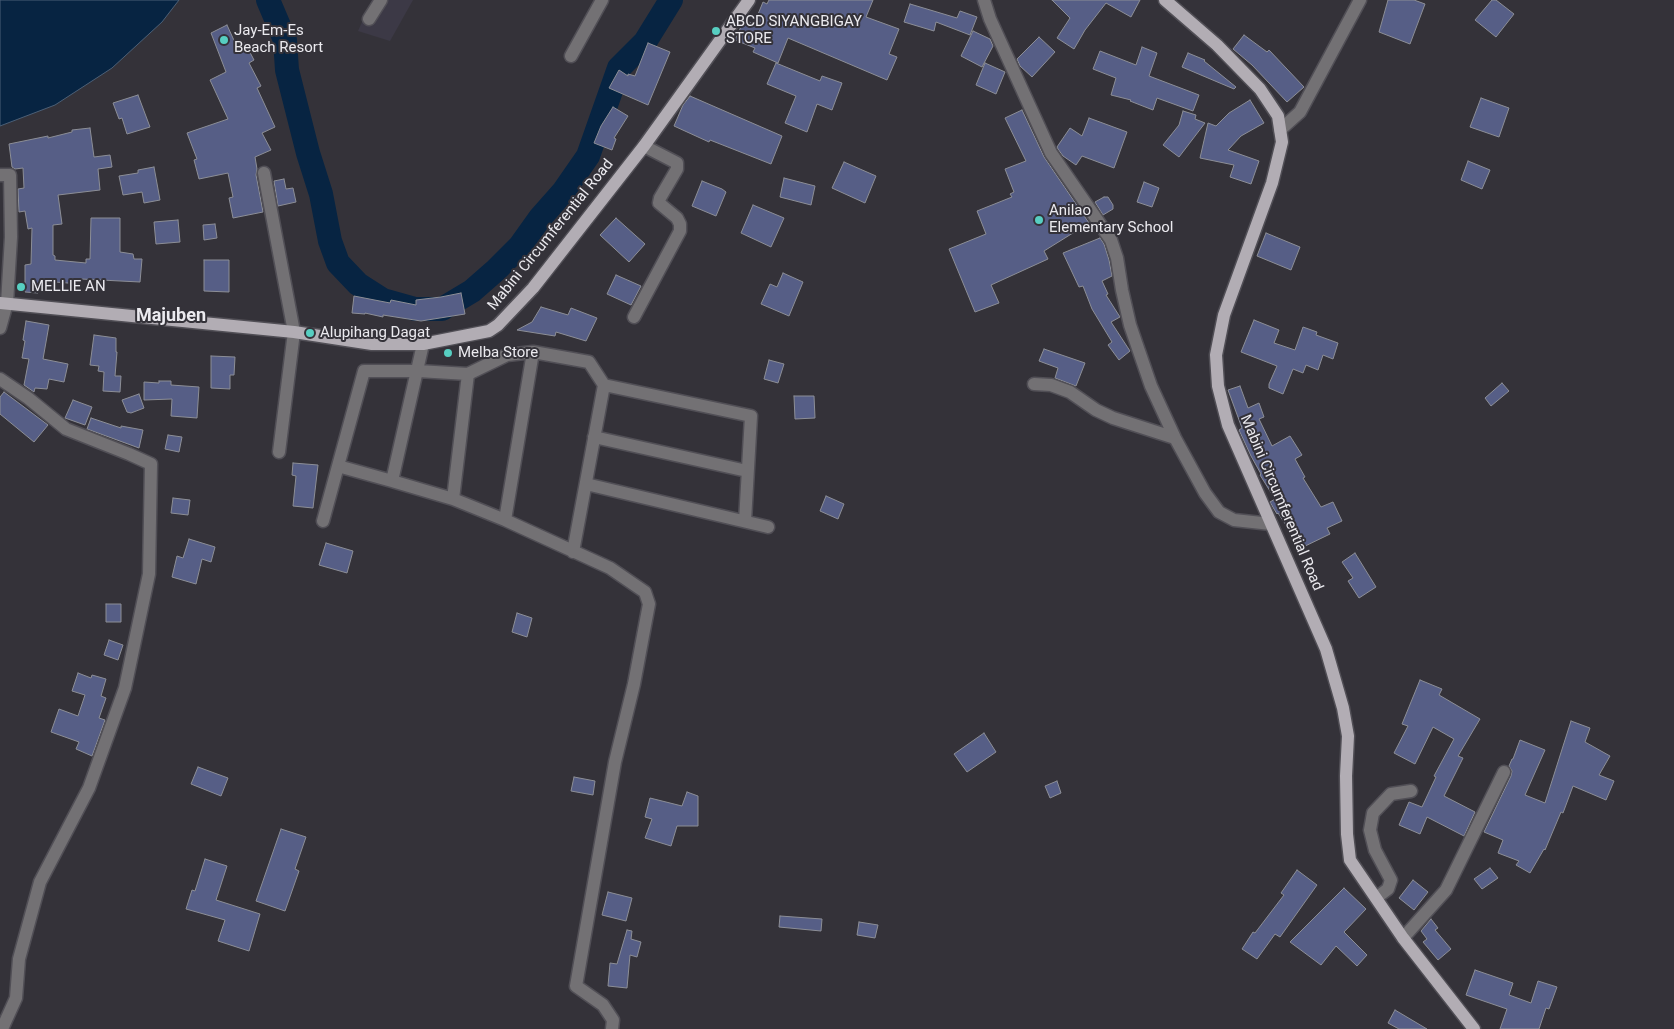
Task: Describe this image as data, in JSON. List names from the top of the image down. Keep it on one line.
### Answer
{"streets":{"main road":["Mabini Circumferential Road"]},"districts":["Majuben"],"places":["ABCD SIYANGBIGAY STORE","Jay-Em-Es Beach Resort","Anilao Elementary School","MELLIE AN","Alupihang Dagat","Melba Store"]}
